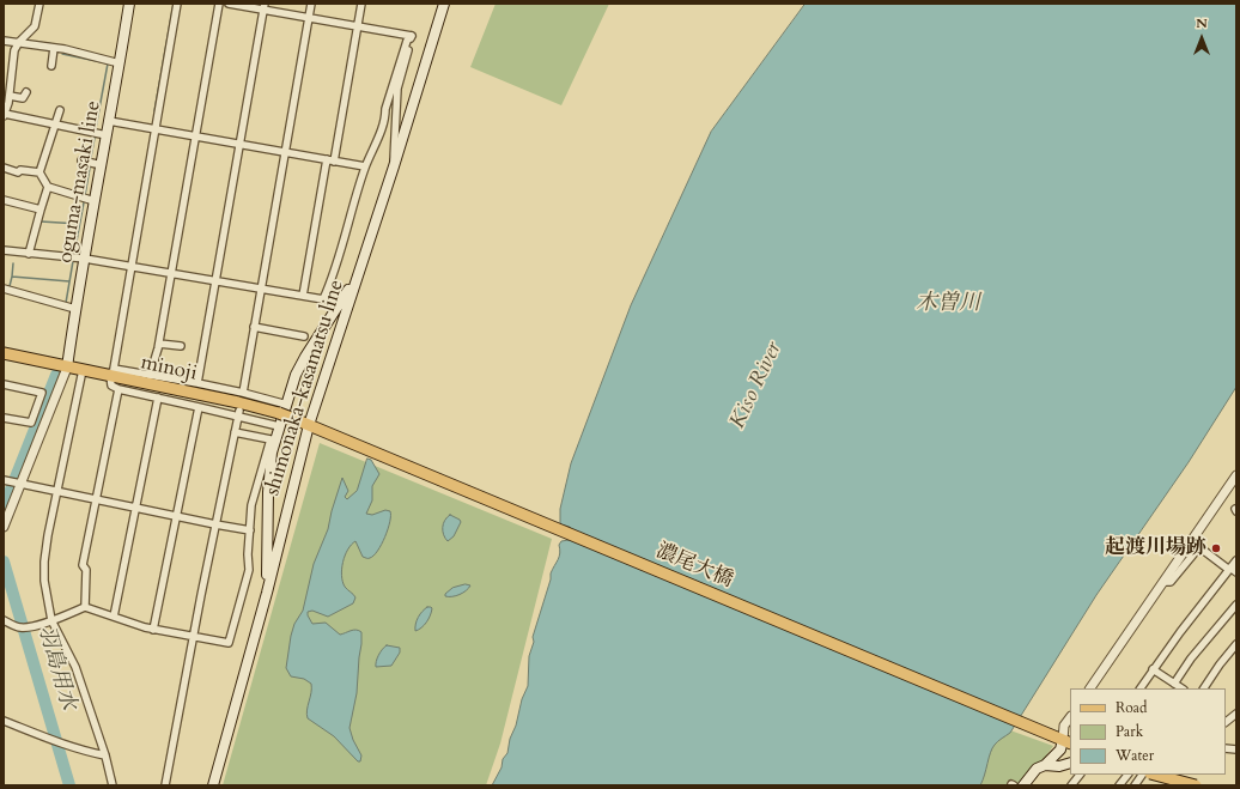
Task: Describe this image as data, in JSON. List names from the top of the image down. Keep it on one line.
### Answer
{"streets":{"main road":["oguma-masaki line","minoji","shimonaka-kasamatsu line","濃尾大橋"]},"crossings":[["oguma-masaki line","minoji"],["minoji","shimonaka-kasamatsu line"],["minoji","濃尾大橋"]],"water":["木曽川","Kiso River","羽島用水"],"places":["起渡川場跡"],"legend":["Road","Park","Water"],"north":"top"}
